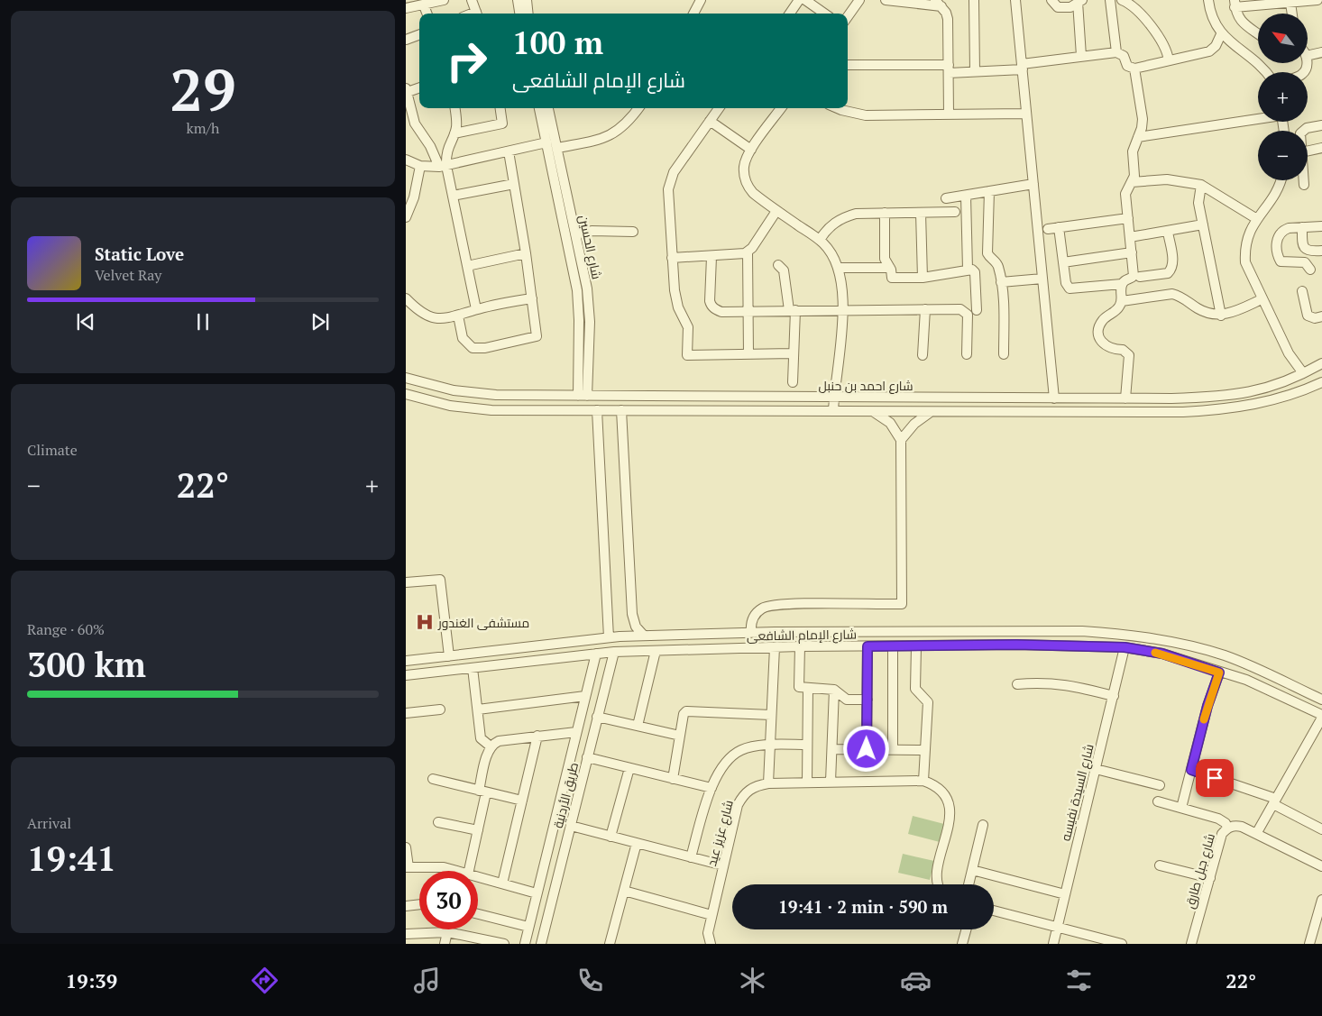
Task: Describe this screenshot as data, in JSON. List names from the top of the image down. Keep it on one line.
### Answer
{"streets":{"street":["شارع الحسين","شارع احمد بن حنبل","شارع الإمام الشافعى","شارع السيدة نفيسه","طريق الأردنية","شارع عزيز عيد","شارع جبل طارق"]},"crossings":[["شارع الحسين","شارع احمد بن حنبل"],["شارع الإمام الشافعى","شارع السيدة نفيسه"],["شارع الإمام الشافعى","طريق الأردنية"]],"places":{"hospital":["مستشفى الغندور"]},"north":"top left","page":{"tile":[["29","km/h"],"Climate",["Range · 60%","300 km"],["Arrival","19:41"]],"map_buttons":["+","−"],"turn":["100 m","شارع الإمام الشافعى"],"song":["Static Love","Velvet Ray"],"heat":["−","22°","+"],"limit":"30","trip":"19:41 · 2 min · 590 m","tabs":["19:39","22°"]}}
